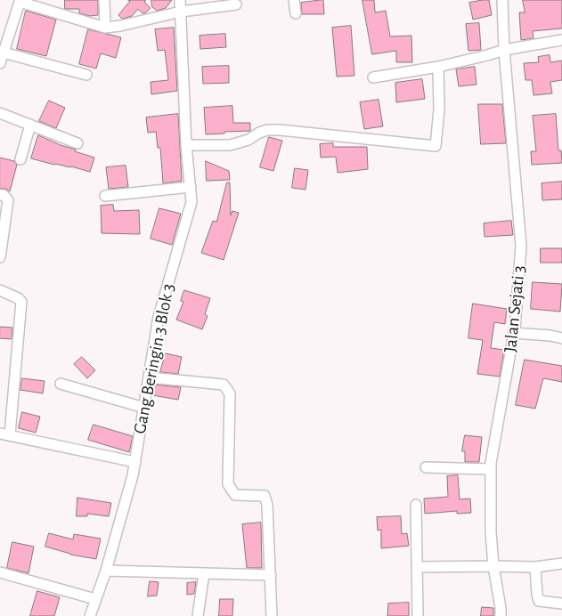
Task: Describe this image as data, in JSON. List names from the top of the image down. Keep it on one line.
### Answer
{"streets":{"street":["Jalan Sejati 3","Gang Beringin 3 Blok 3"]}}
